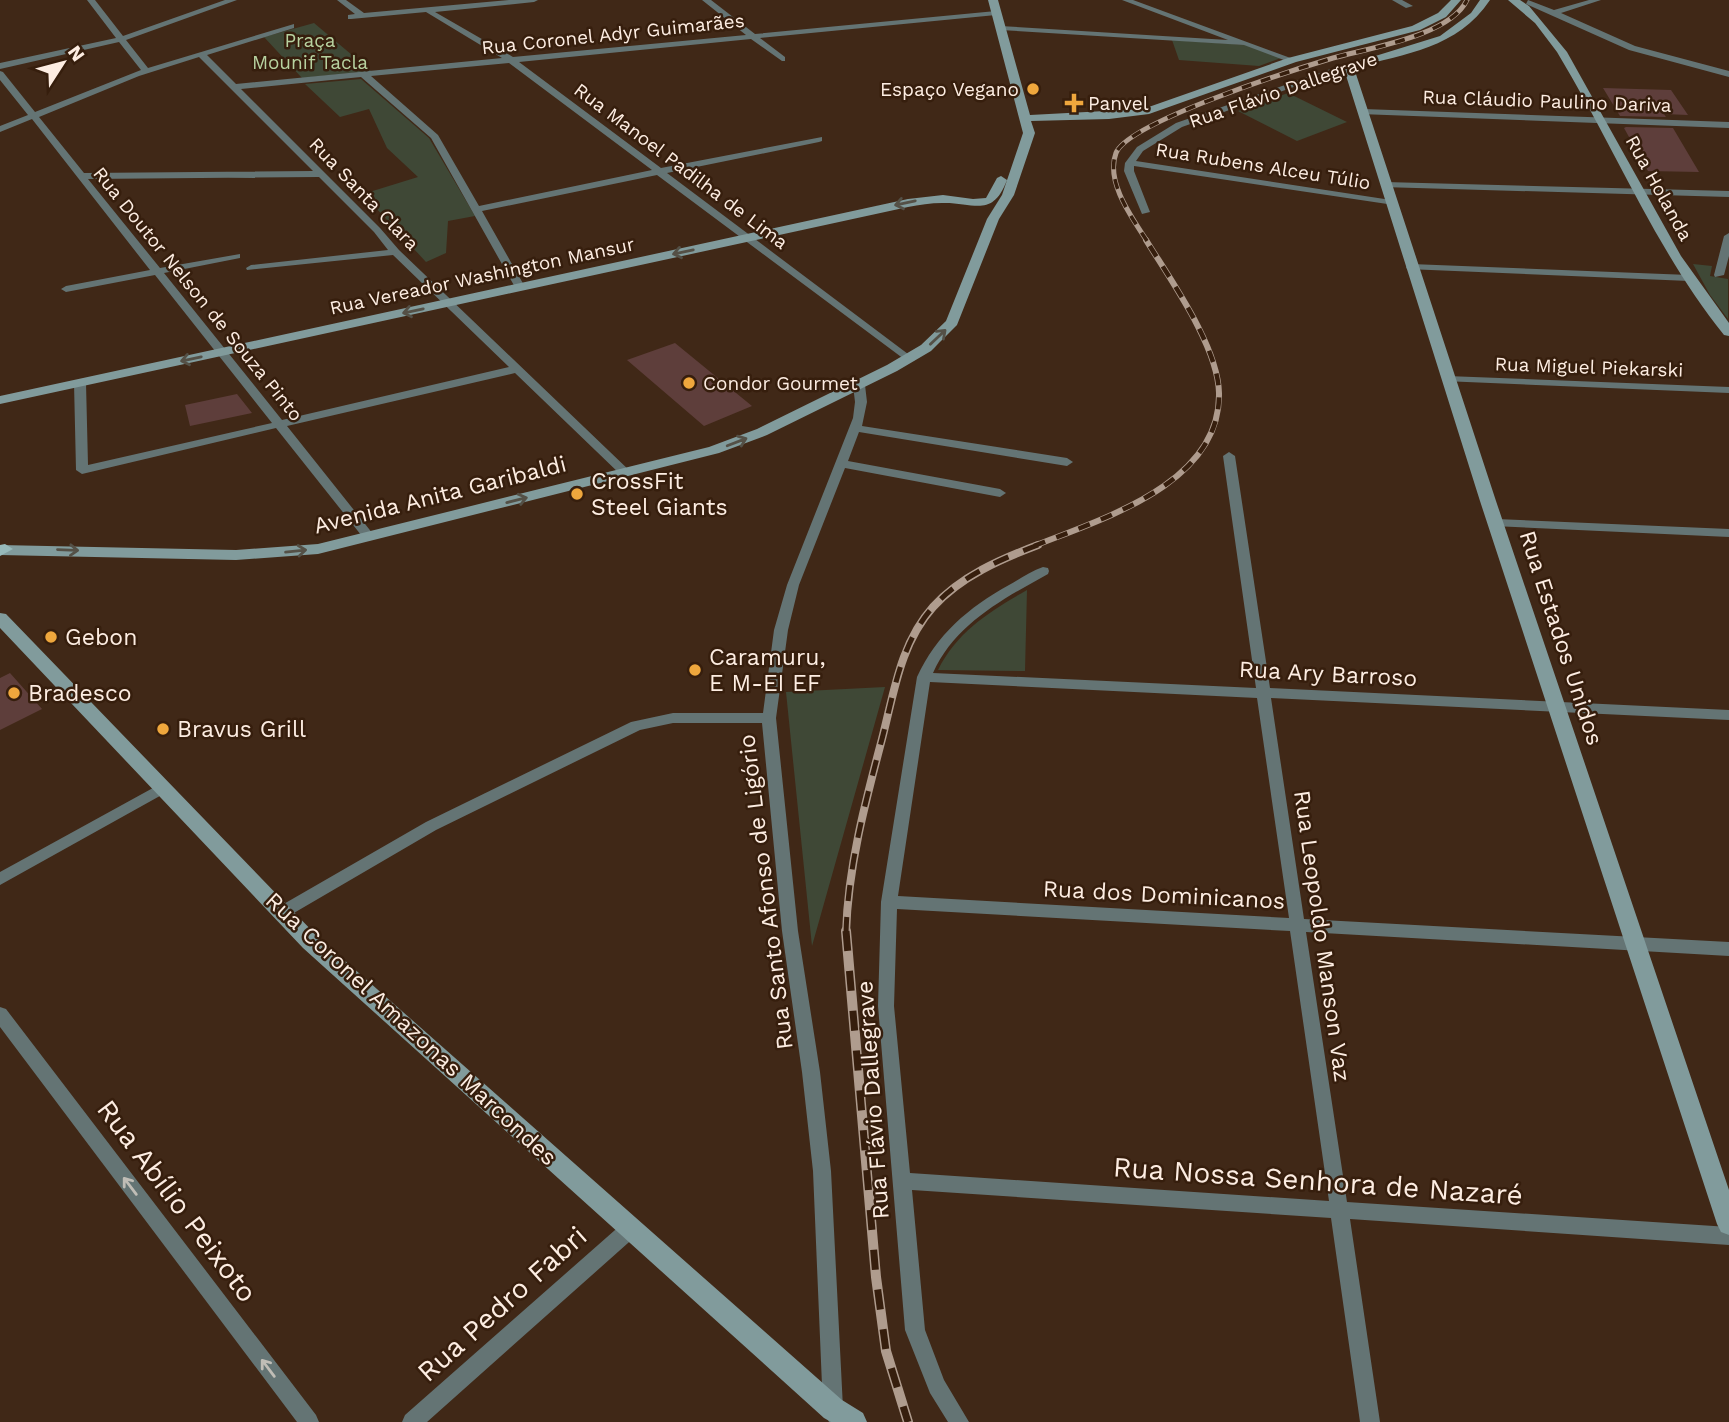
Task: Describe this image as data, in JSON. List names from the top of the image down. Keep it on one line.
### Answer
{"streets":{"main road":["Rua Flávio Dallegrave","Rua Holanda","Rua Vereador Washington Mansur","Avenida Anita Garibaldi","Rua Estados Unidos","Rua Coronel Amazonas Marcondes"],"street":["Rua Coronel Adyr Guimarães","Rua Cláudio Paulino Dariva","Rua Manoel Padilha de Lima","Rua Rubens Alceu Túlio","Rua Santa Clara","Rua Doutor Nelson de Souza Pinto","Rua Miguel Piekarski","Rua Ary Barroso","Rua Santo Afonso de Ligório","Rua dos Dominicanos","Rua Leopoldo Manson Vaz","Rua Nossa Senhora de Nazaré","Rua Abílio Peixoto","Rua Pedro Fabri"]},"crossings":[["Rua Coronel Adyr Guimarães","Rua Manoel Padilha de Lima"],["Rua Coronel Adyr Guimarães","Rua Santa Clara"],["Rua Coronel Adyr Guimarães","Avenida Anita Garibaldi"],["Rua Flávio Dallegrave","Rua Rubens Alceu Túlio"],["Rua Flávio Dallegrave","Avenida Anita Garibaldi"],["Rua Flávio Dallegrave","Rua Estados Unidos"],["Rua Flávio Dallegrave","Rua Ary Barroso"],["Rua Flávio Dallegrave","Rua dos Dominicanos"],["Rua Flávio Dallegrave","Rua Nossa Senhora de Nazaré"],["Rua Cláudio Paulino Dariva","Rua Holanda"],["Rua Cláudio Paulino Dariva","Rua Estados Unidos"],["Rua Manoel Padilha de Lima","Rua Vereador Washington Mansur"],["Rua Manoel Padilha de Lima","Avenida Anita Garibaldi"],["Rua Rubens Alceu Túlio","Rua Estados Unidos"],["Rua Santa Clara","Rua Vereador Washington Mansur"],["Rua Santa Clara","Avenida Anita Garibaldi"],["Rua Vereador Washington Mansur","Rua Doutor Nelson de Souza Pinto"],["Rua Doutor Nelson de Souza Pinto","Avenida Anita Garibaldi"],["Rua Miguel Piekarski","Rua Estados Unidos"],["Avenida Anita Garibaldi","Rua Santo Afonso de Ligório"],["Rua Estados Unidos","Rua Ary Barroso"],["Rua Estados Unidos","Rua dos Dominicanos"],["Rua Ary Barroso","Rua Leopoldo Manson Vaz"],["Rua Santo Afonso de Ligório","Rua Coronel Amazonas Marcondes"],["Rua dos Dominicanos","Rua Leopoldo Manson Vaz"],["Rua Leopoldo Manson Vaz","Rua Nossa Senhora de Nazaré"],["Rua Coronel Amazonas Marcondes","Rua Pedro Fabri"]],"one_way":["Rua Vereador Washington Mansur","Avenida Anita Garibaldi","Rua Abílio Peixoto"],"parks":["Praça Mounif Tacla"],"places":{"other":["Espaço Vegano","Condor Gourmet","CrossFit Steel Giants","Gebon","Caramuru, E M-EI EF","Bradesco","Bravus Grill"],"health":["Panvel"]},"north":"top right"}
